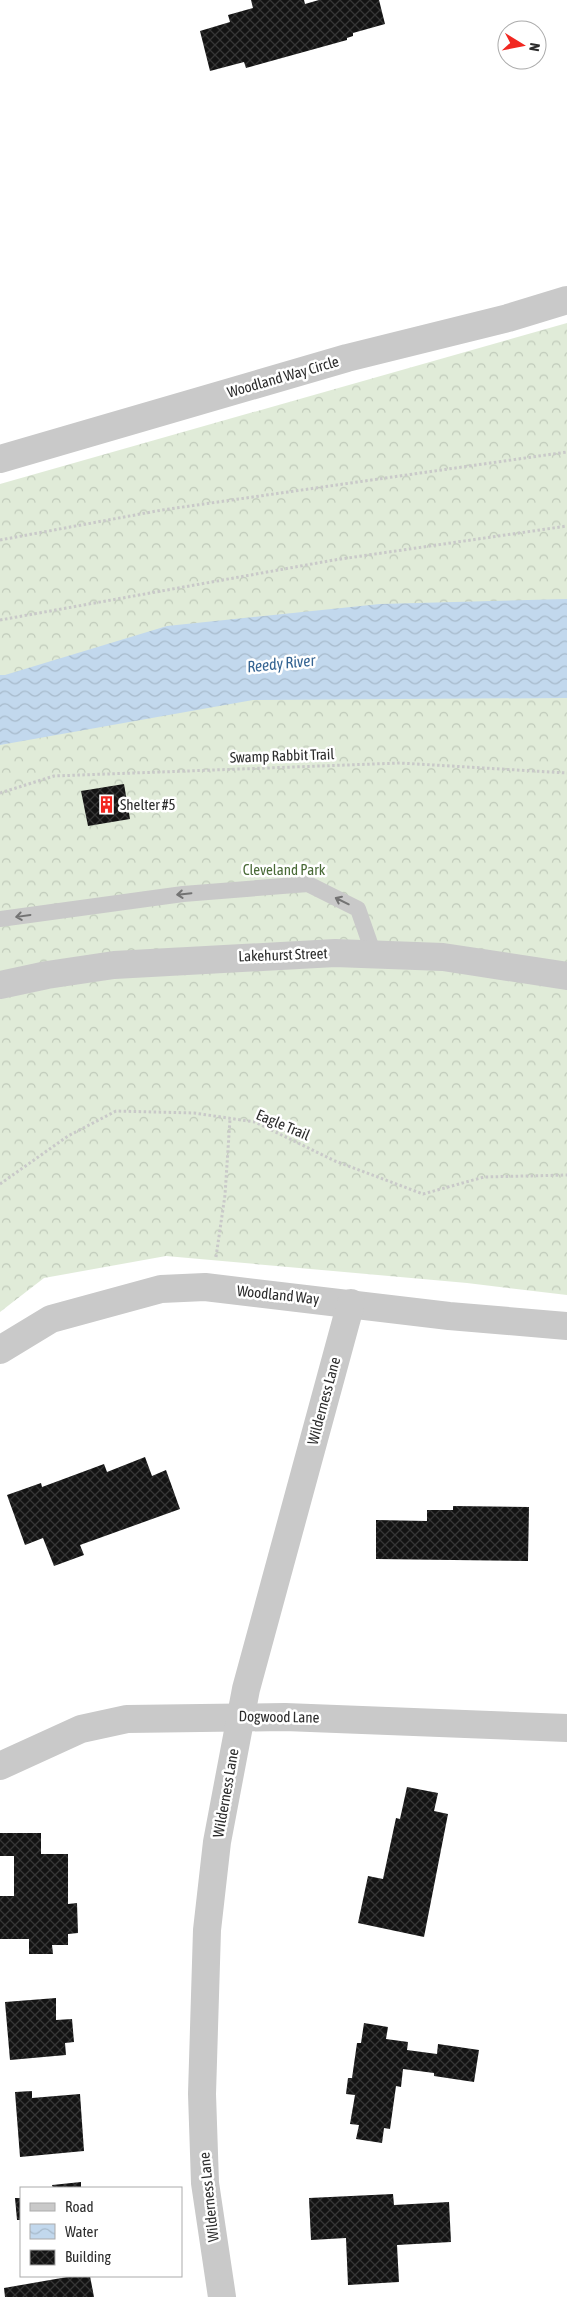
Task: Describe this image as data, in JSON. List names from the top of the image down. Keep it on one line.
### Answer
{"streets":{"street":["Woodland Way Circle","Lakehurst Street","Woodland Way","Wilderness Lane","Dogwood Lane"],"path":["Swamp Rabbit Trail","Eagle Trail"]},"crossings":[["Woodland Way","Wilderness Lane"],["Wilderness Lane","Dogwood Lane"]],"water":["Reedy River"],"parks":["Cleveland Park"],"places":{"building":["Shelter #5"]},"legend":["Road","Water","Building"],"north":"right"}
